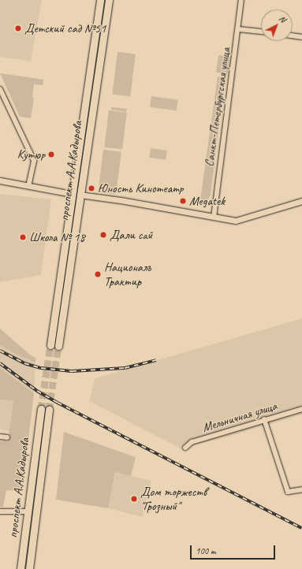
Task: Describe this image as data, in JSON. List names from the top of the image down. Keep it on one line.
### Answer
{"streets":{"main road":["проспект А.А.Кадырова"],"street":["Санкт-Петербургская улица","Мельничная улица"]},"places":["Детский сад №51","Кутюр","Юность Кинотеатр","Megatek","Дали сай","Школа № 18","Националъ Трактир","Дом торжеств \"Грозный\""],"scale_bar":"100 m","north":"top right"}
